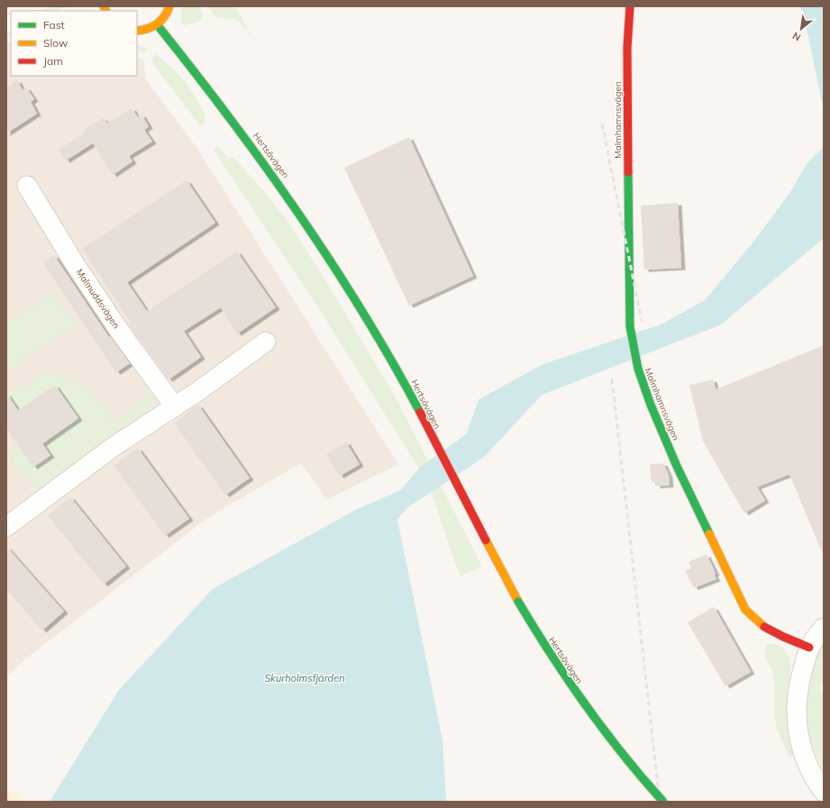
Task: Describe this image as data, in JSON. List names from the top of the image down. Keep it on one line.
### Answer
{"streets":{"main road":["Malmhamnsvägen","Hertsövägen"],"street":["Malmuddsvägen"]},"water":["Skurholmsfjärden"],"legend":["Fast","Slow","Jam"],"north":"bottom left"}
